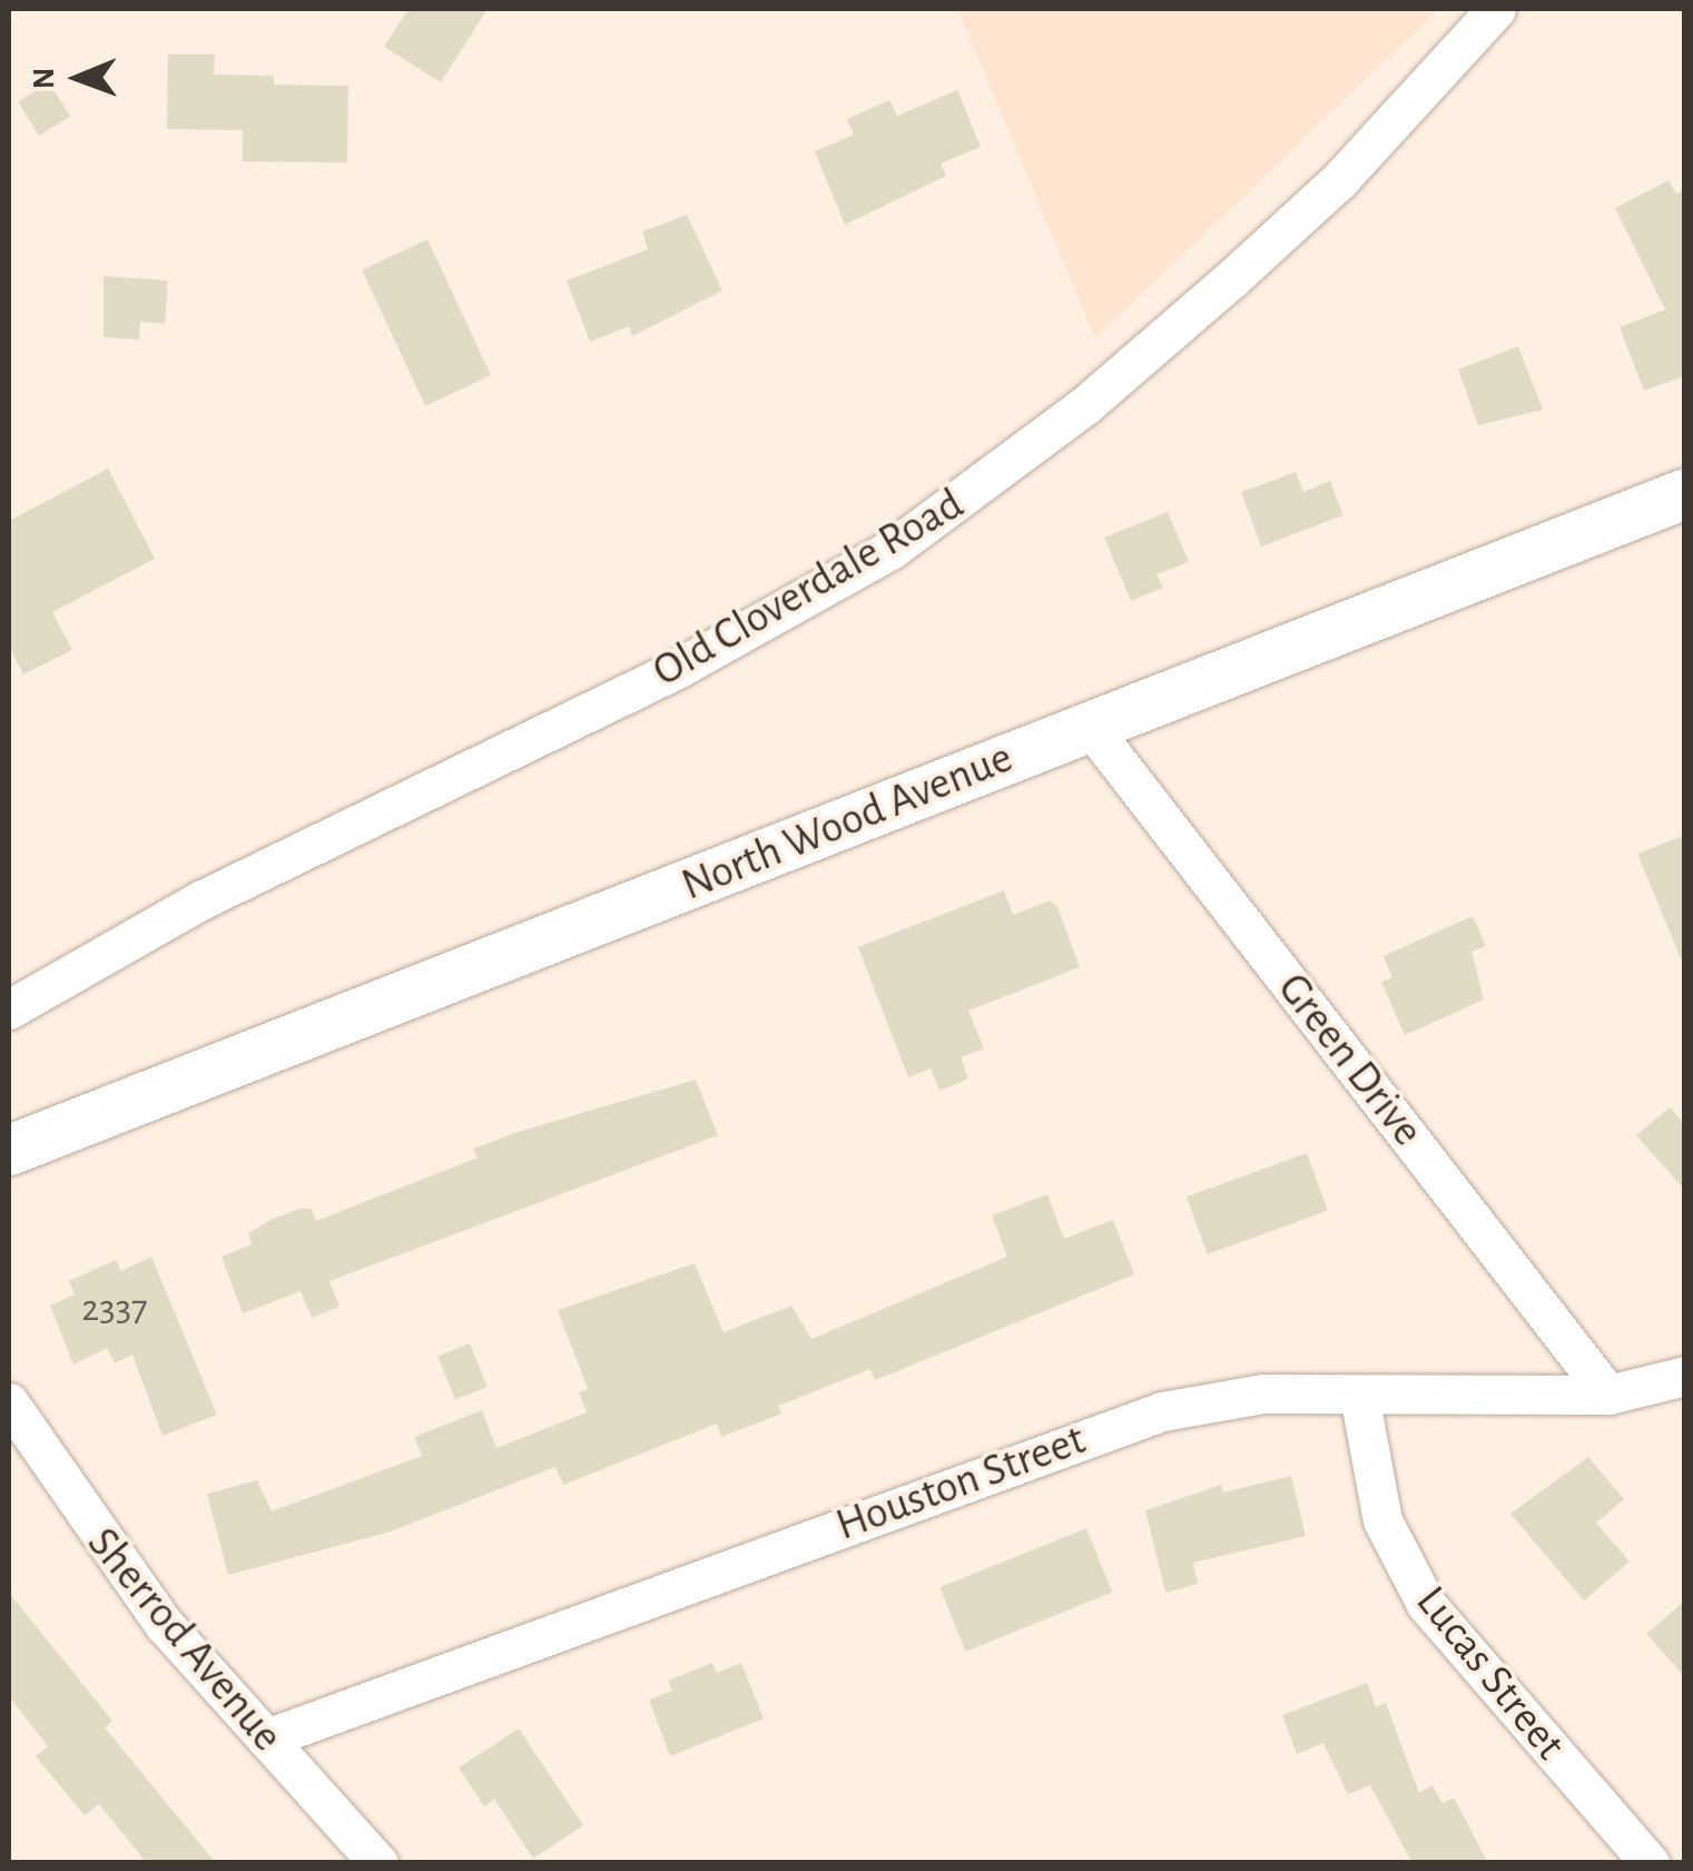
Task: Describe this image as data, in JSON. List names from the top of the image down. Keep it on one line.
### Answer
{"streets":{"main road":["North Wood Avenue"],"street":["Old Cloverdale Road","Green Drive","Houston Street","Sherrod Avenue","Lucas Street"]},"crossings":[["North Wood Avenue","Green Drive"],["Green Drive","Houston Street"],["Houston Street","Sherrod Avenue"],["Houston Street","Lucas Street"]],"house_numbers":["2337"],"north":"left"}
